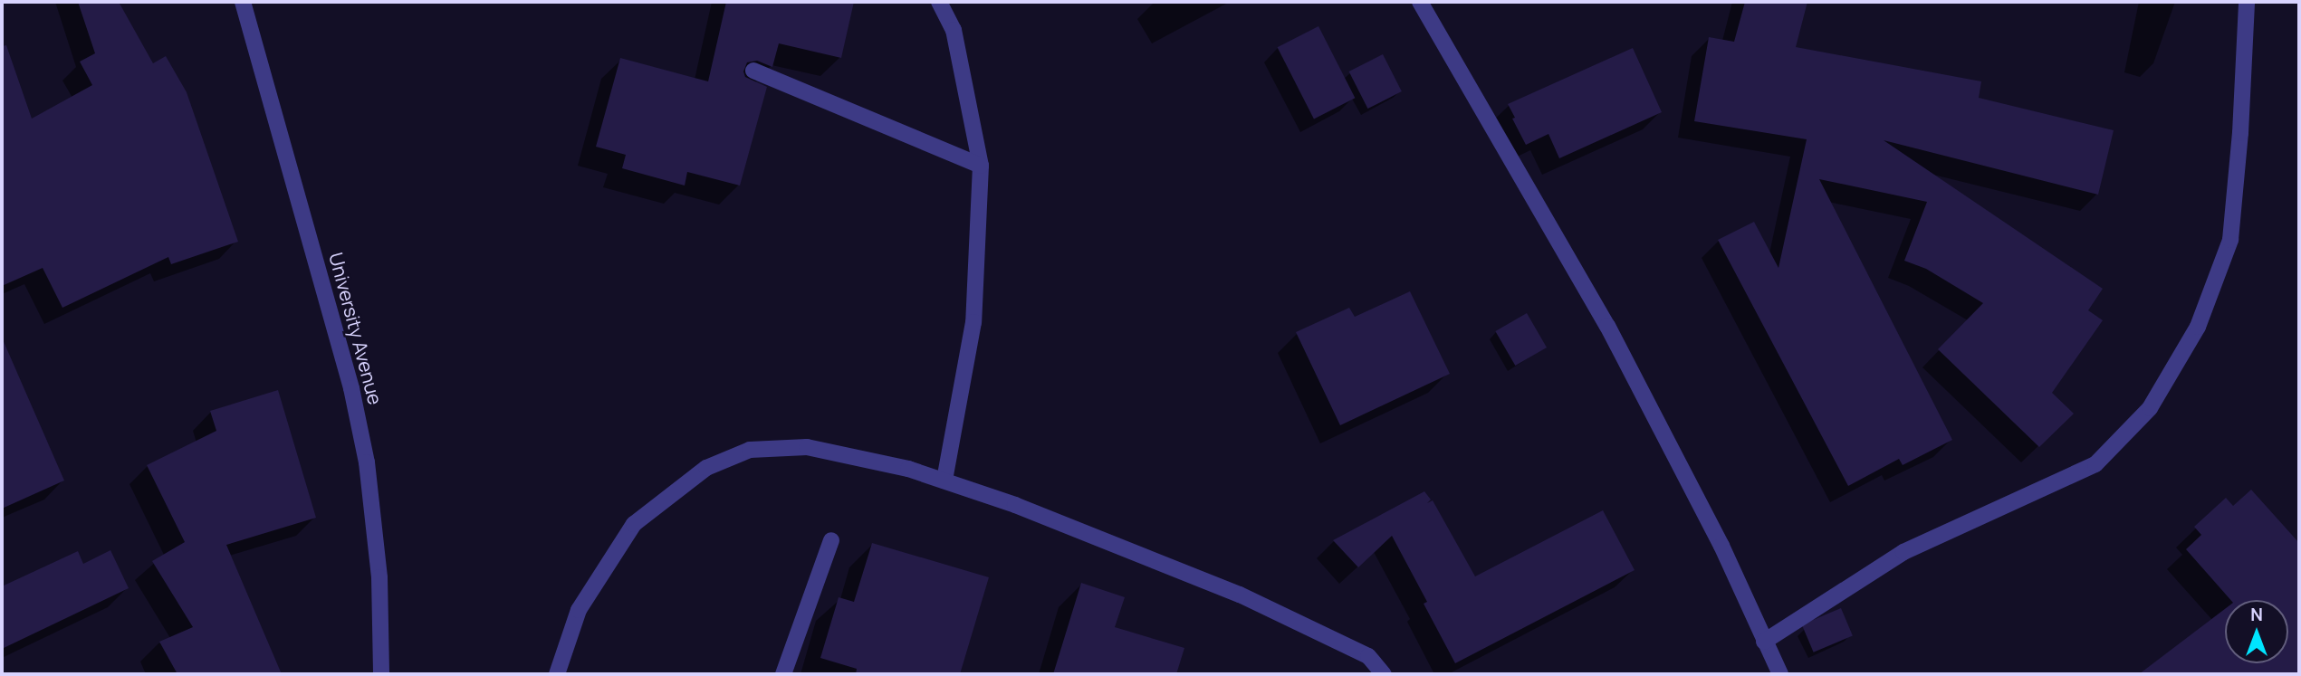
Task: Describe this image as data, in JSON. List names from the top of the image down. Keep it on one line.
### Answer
{"streets":{"street":["University Avenue"]},"north":"top"}
